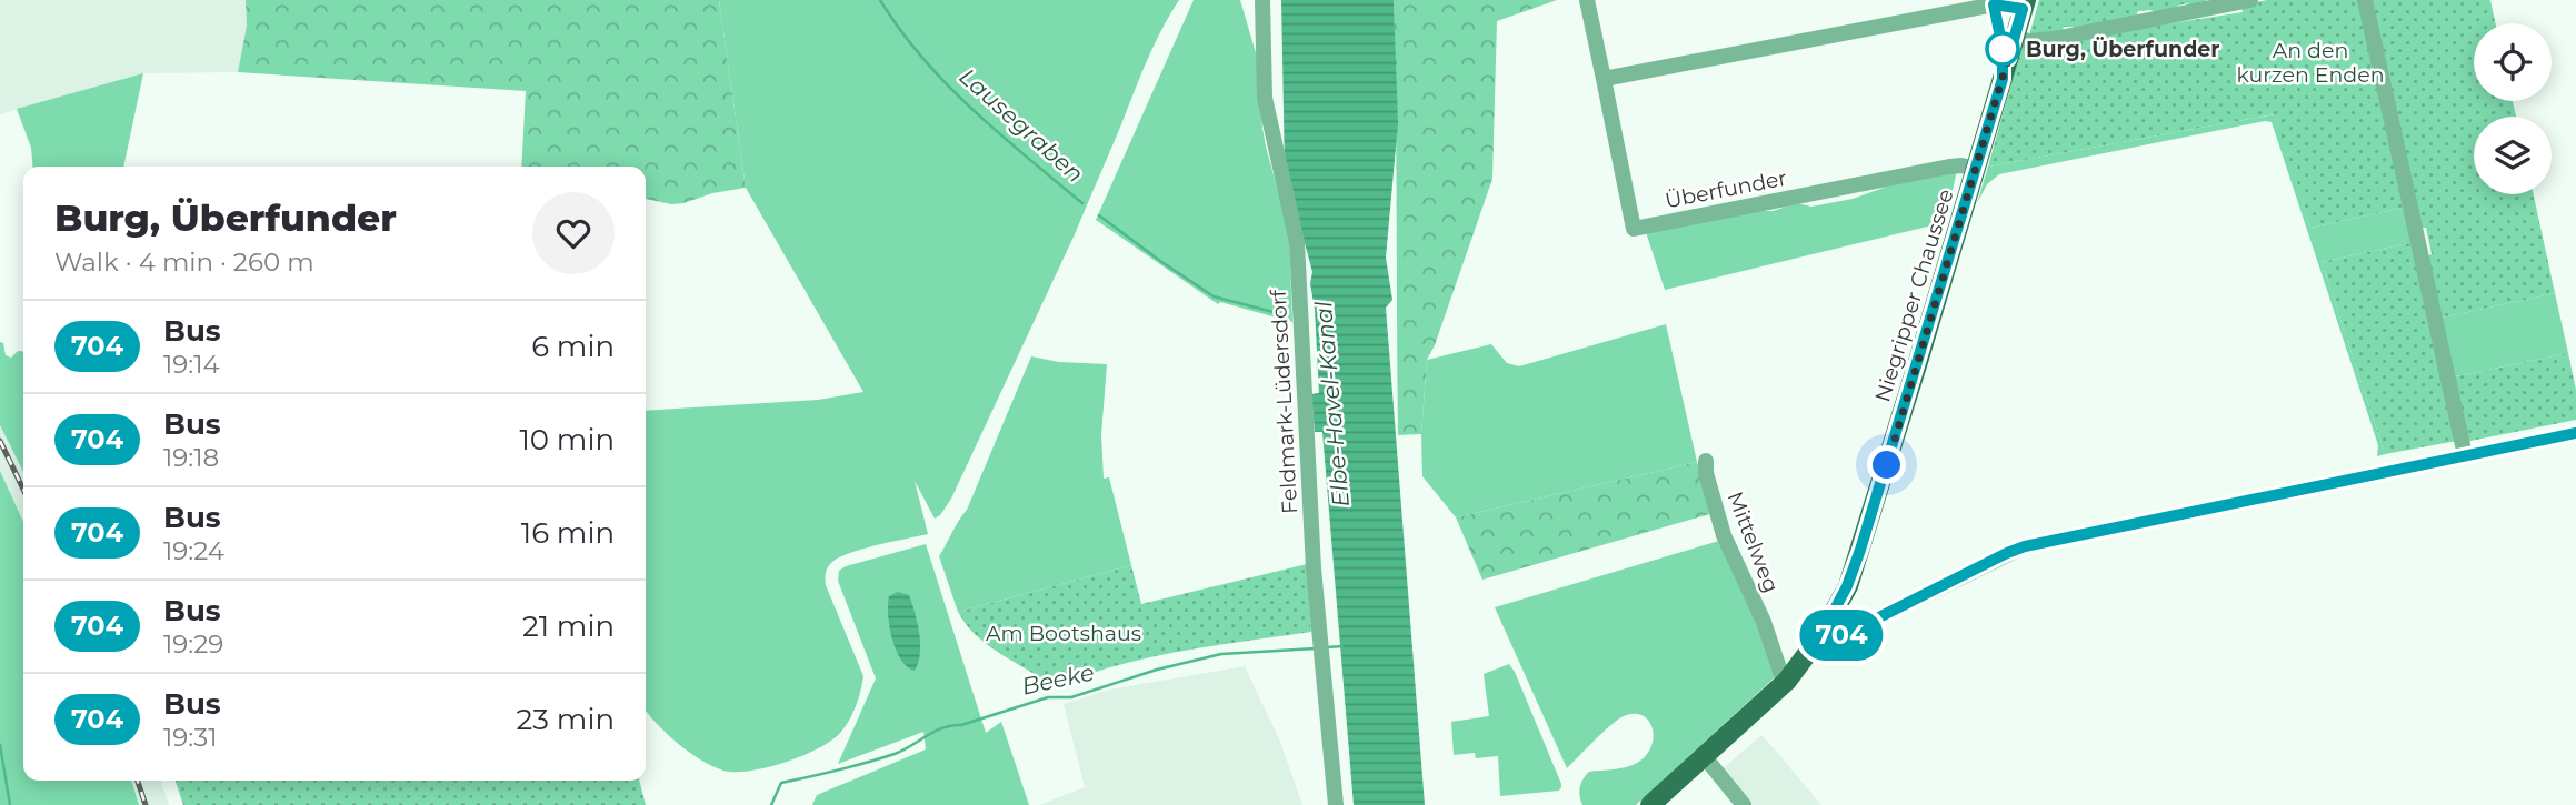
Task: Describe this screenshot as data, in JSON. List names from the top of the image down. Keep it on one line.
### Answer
{"streets":{"main road":["Niegripper Chaussee"],"street":["Überfunder","Feldmark-Lüdersdorf","Mittelweg"]},"crossings":[["Überfunder","Niegripper Chaussee"],["Niegripper Chaussee","Mittelweg"]],"water":["Lausegraben","Elbe-Havel-Kanal","Beeke"],"parks":["An den kurzen Enden","Am Bootshaus"],"places":["Burg, Überfunder"],"lines":["bus line 704"],"page":{"on_map":"704","heading":["Burg, Überfunder","Walk · 4 min · 260 m"],"list":[{"mark":"704","name":"Bus","note":"19:14","value":"6 min"},{"mark":"704","name":"Bus","note":"19:18","value":"10 min"},{"mark":"704","name":"Bus","note":"19:24","value":"16 min"},{"mark":"704","name":"Bus","note":"19:29","value":"21 min"},{"mark":"704","name":"Bus","note":"19:31","value":"23 min"}]}}
